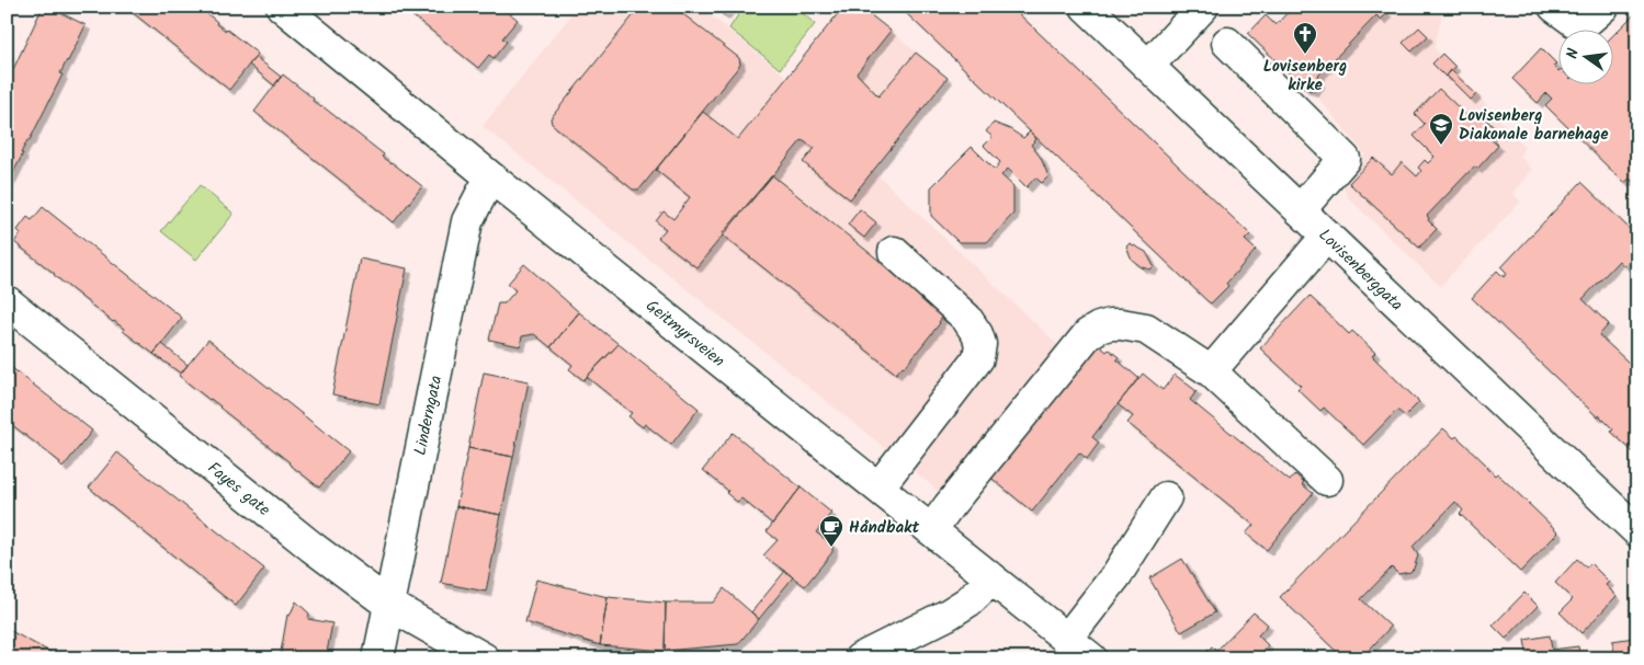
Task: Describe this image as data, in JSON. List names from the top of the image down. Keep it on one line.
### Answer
{"streets":{"street":["Lovisenberggata","Geitmyrsveien","Linderngata","Fayes gate"]},"crossings":[["Geitmyrsveien","Linderngata"],["Linderngata","Fayes gate"]],"places":{"church":["Lovisenberg kirke"],"school or university":["Lovisenberg Diakonale barnehage"],"cafe":["Håndbakt"]},"north":"left"}
